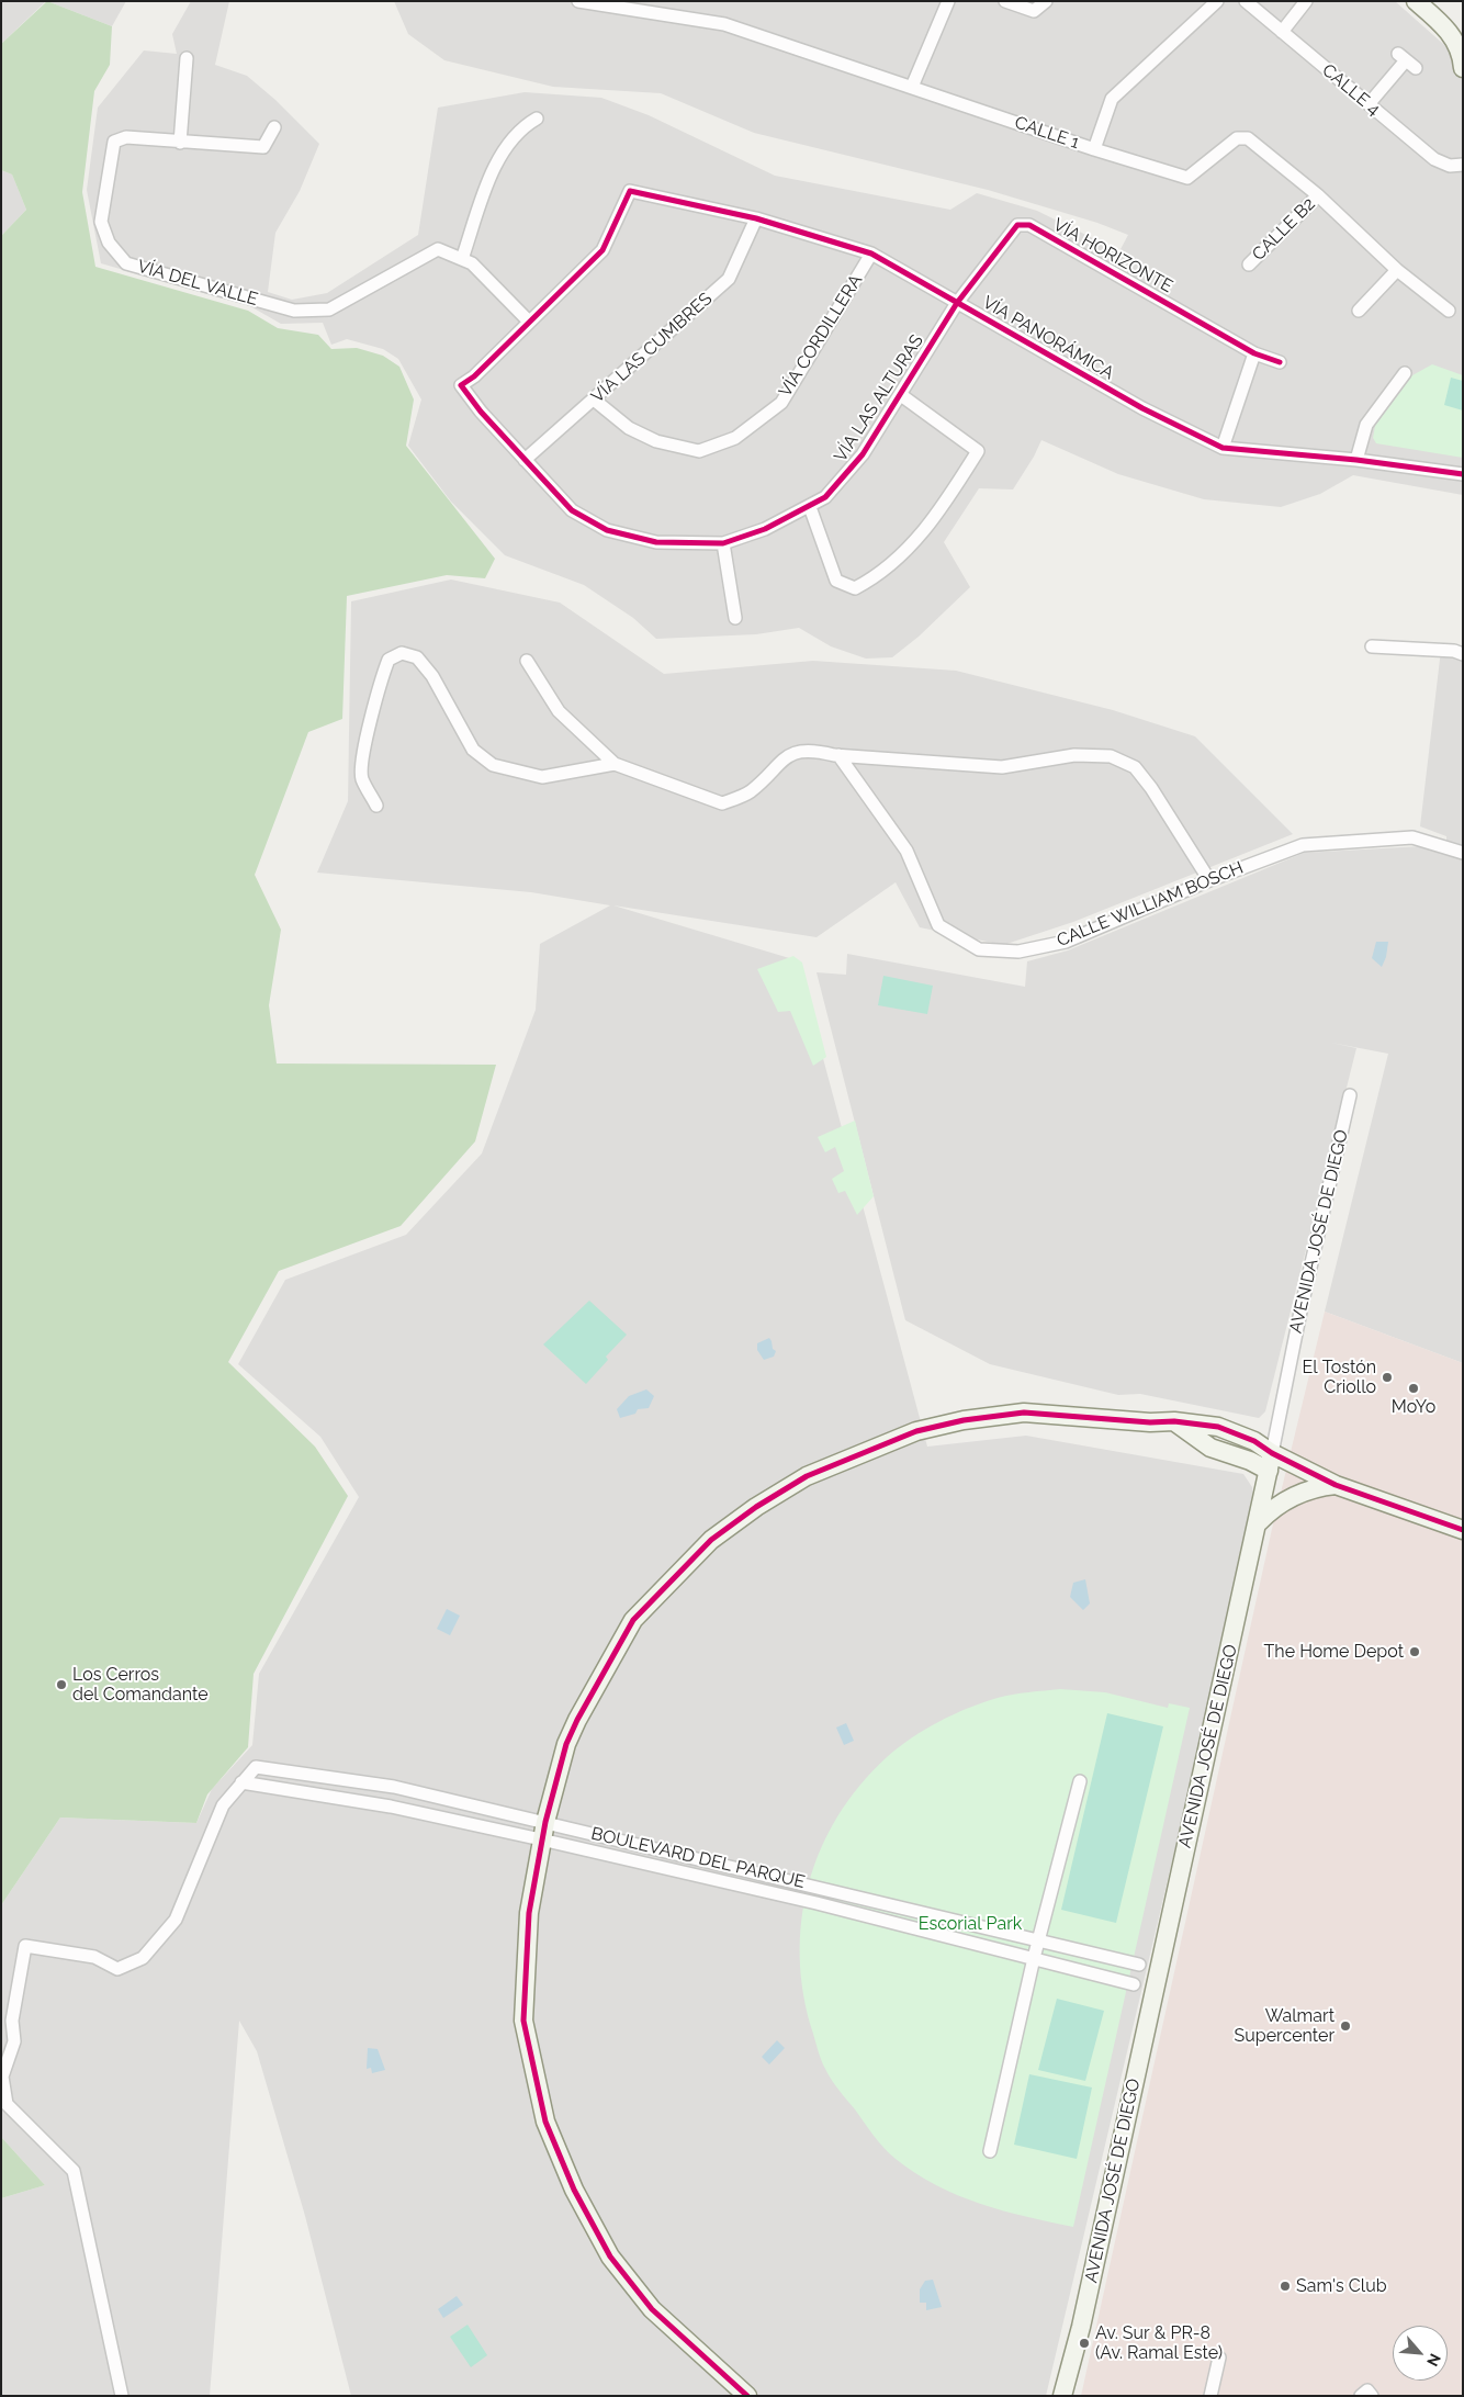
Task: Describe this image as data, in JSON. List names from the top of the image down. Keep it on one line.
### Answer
{"streets":{"street":["CALLE 4","CALLE 1","CALLE B2","VÍA HORIZONTE","VÍA DEL VALLE","VÍA CORDILLERA","VÍA PANORÁMICA","VÍA LAS CUMBRES","VÍA LAS ALTURAS","CALLE WILLIAM BOSCH","AVENIDA JOSÉ DE DIEGO","BOULEVARD DEL PARQUE"]},"crossings":[["CALLE 1","CALLE B2"],["VÍA HORIZONTE","VÍA PANORÁMICA"],["VÍA HORIZONTE","VÍA LAS ALTURAS"],["VÍA DEL VALLE","VÍA PANORÁMICA"],["VÍA DEL VALLE","VÍA LAS ALTURAS"],["VÍA CORDILLERA","VÍA PANORÁMICA"],["VÍA CORDILLERA","VÍA LAS CUMBRES"],["VÍA PANORÁMICA","VÍA LAS CUMBRES"],["VÍA PANORÁMICA","VÍA LAS ALTURAS"],["VÍA LAS CUMBRES","VÍA LAS ALTURAS"]],"parks":["Escorial Park"],"places":["El Tostón Criollo","MoYo","The Home Depot","Los Cerros del Comandante","Walmart Supercenter","Sam's Club","Av. Sur & PR-8 (Av. Ramal Este)"],"north":"bottom right"}
